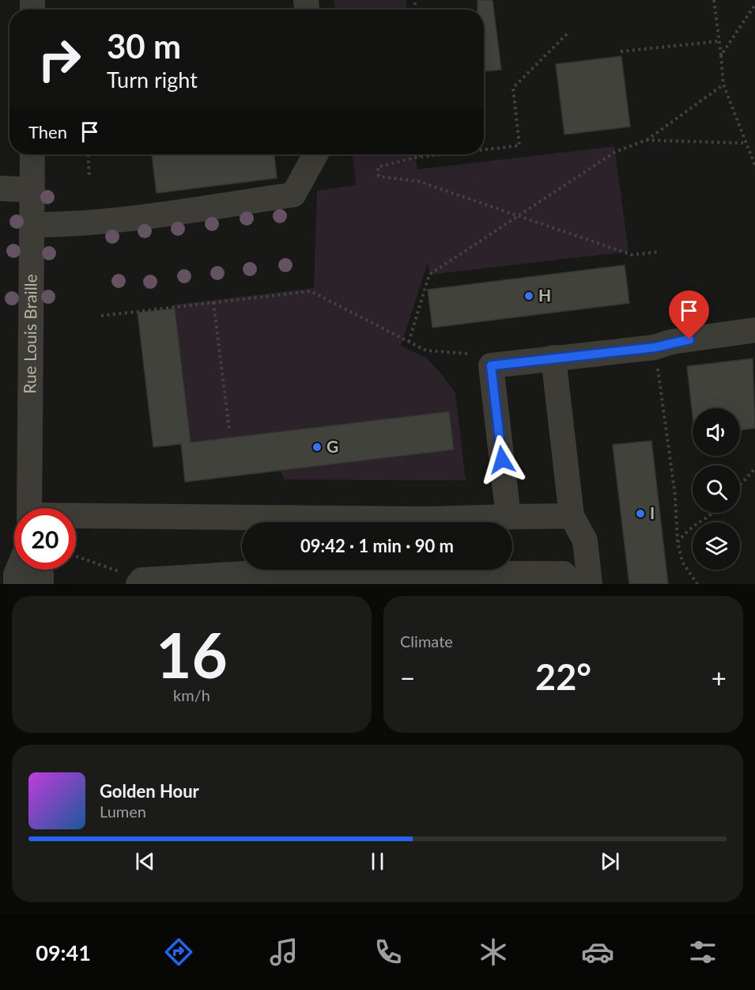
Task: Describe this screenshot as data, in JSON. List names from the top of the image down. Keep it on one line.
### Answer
{"streets":{"street":["Rue Louis Braille"]},"places":["H","G","I"],"page":{"turn":["30 m","Turn right"],"then":"Then","limit":"20","trip":"09:42 · 1 min · 90 m","tile":[["16","km/h"],"Climate"],"heat":["−","22°","+"],"song":["Golden Hour","Lumen"],"tabs":"09:41"}}
